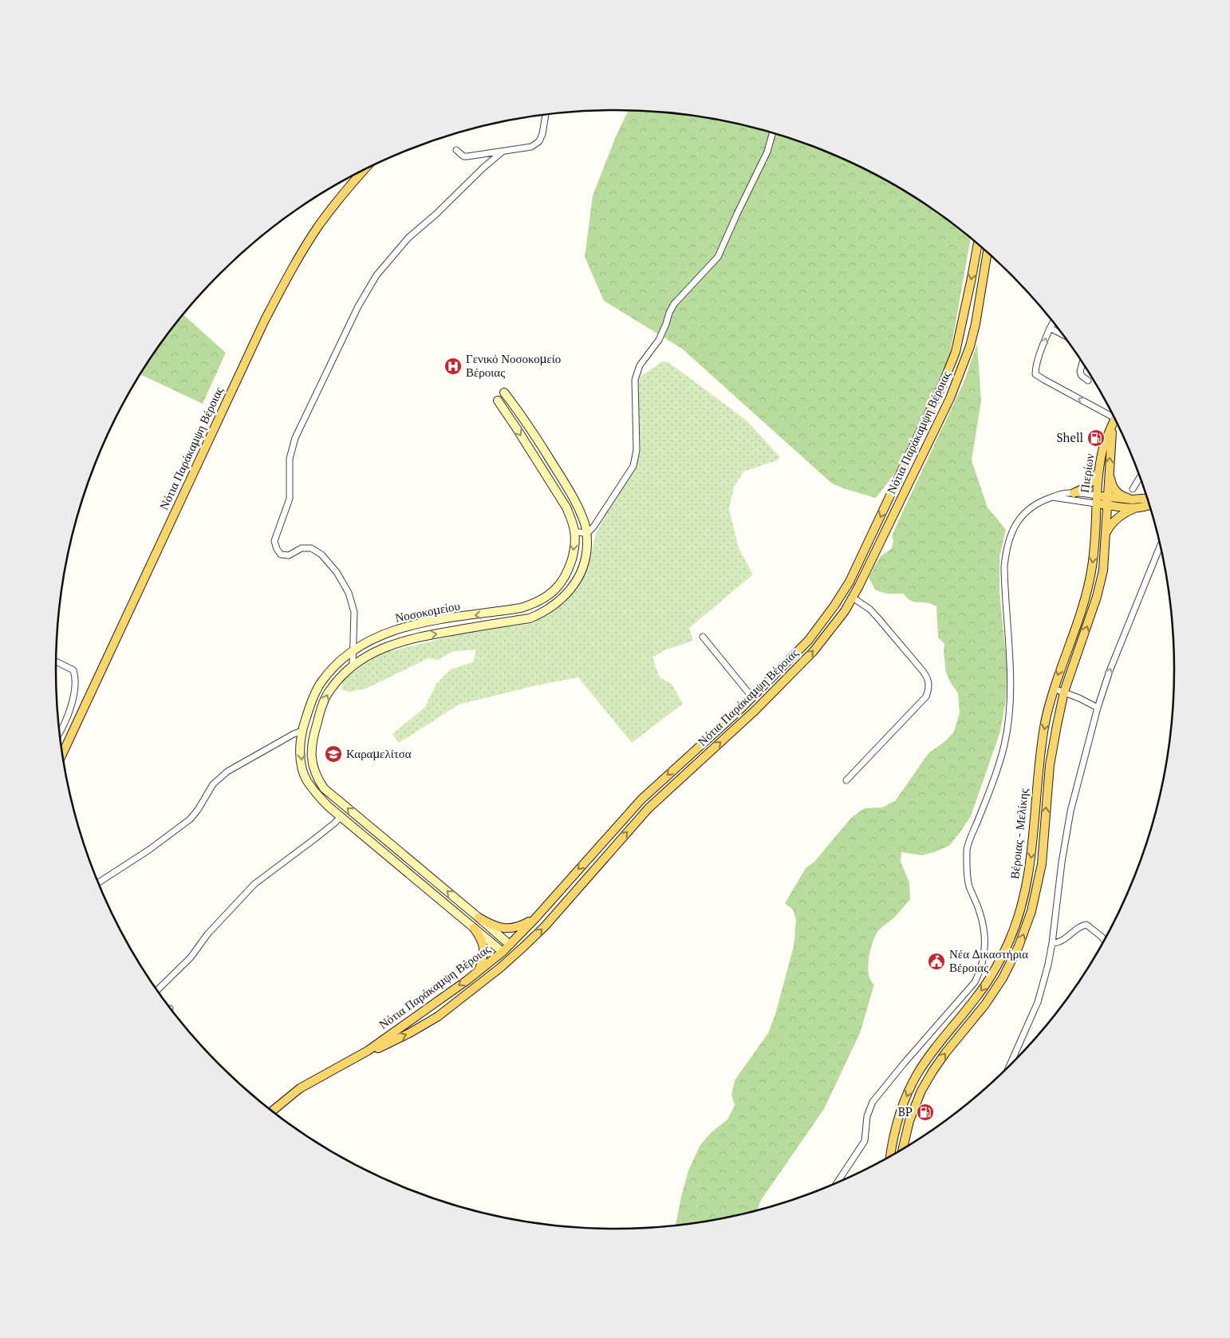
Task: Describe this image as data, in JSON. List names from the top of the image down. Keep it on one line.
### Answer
{"streets":{"main road":["Νότια Παράκαμψη Βέροιας","Πιερίων","Βέροιας - Μελίκης"],"street":["Νοσοκομείου"]},"crossings":[["Νότια Παράκαμψη Βέροιας","Νοσοκομείου"],["Πιερίων","Βέροιας - Μελίκης"]],"places":{"hospital":["Γενικό Νοσοκομείο Βέροιας"],"fuel station":["Shell","BP"],"school or university":["Καραμελίτσα"],"public building":["Νέα Δικαστήρια Βέροιας"]}}
